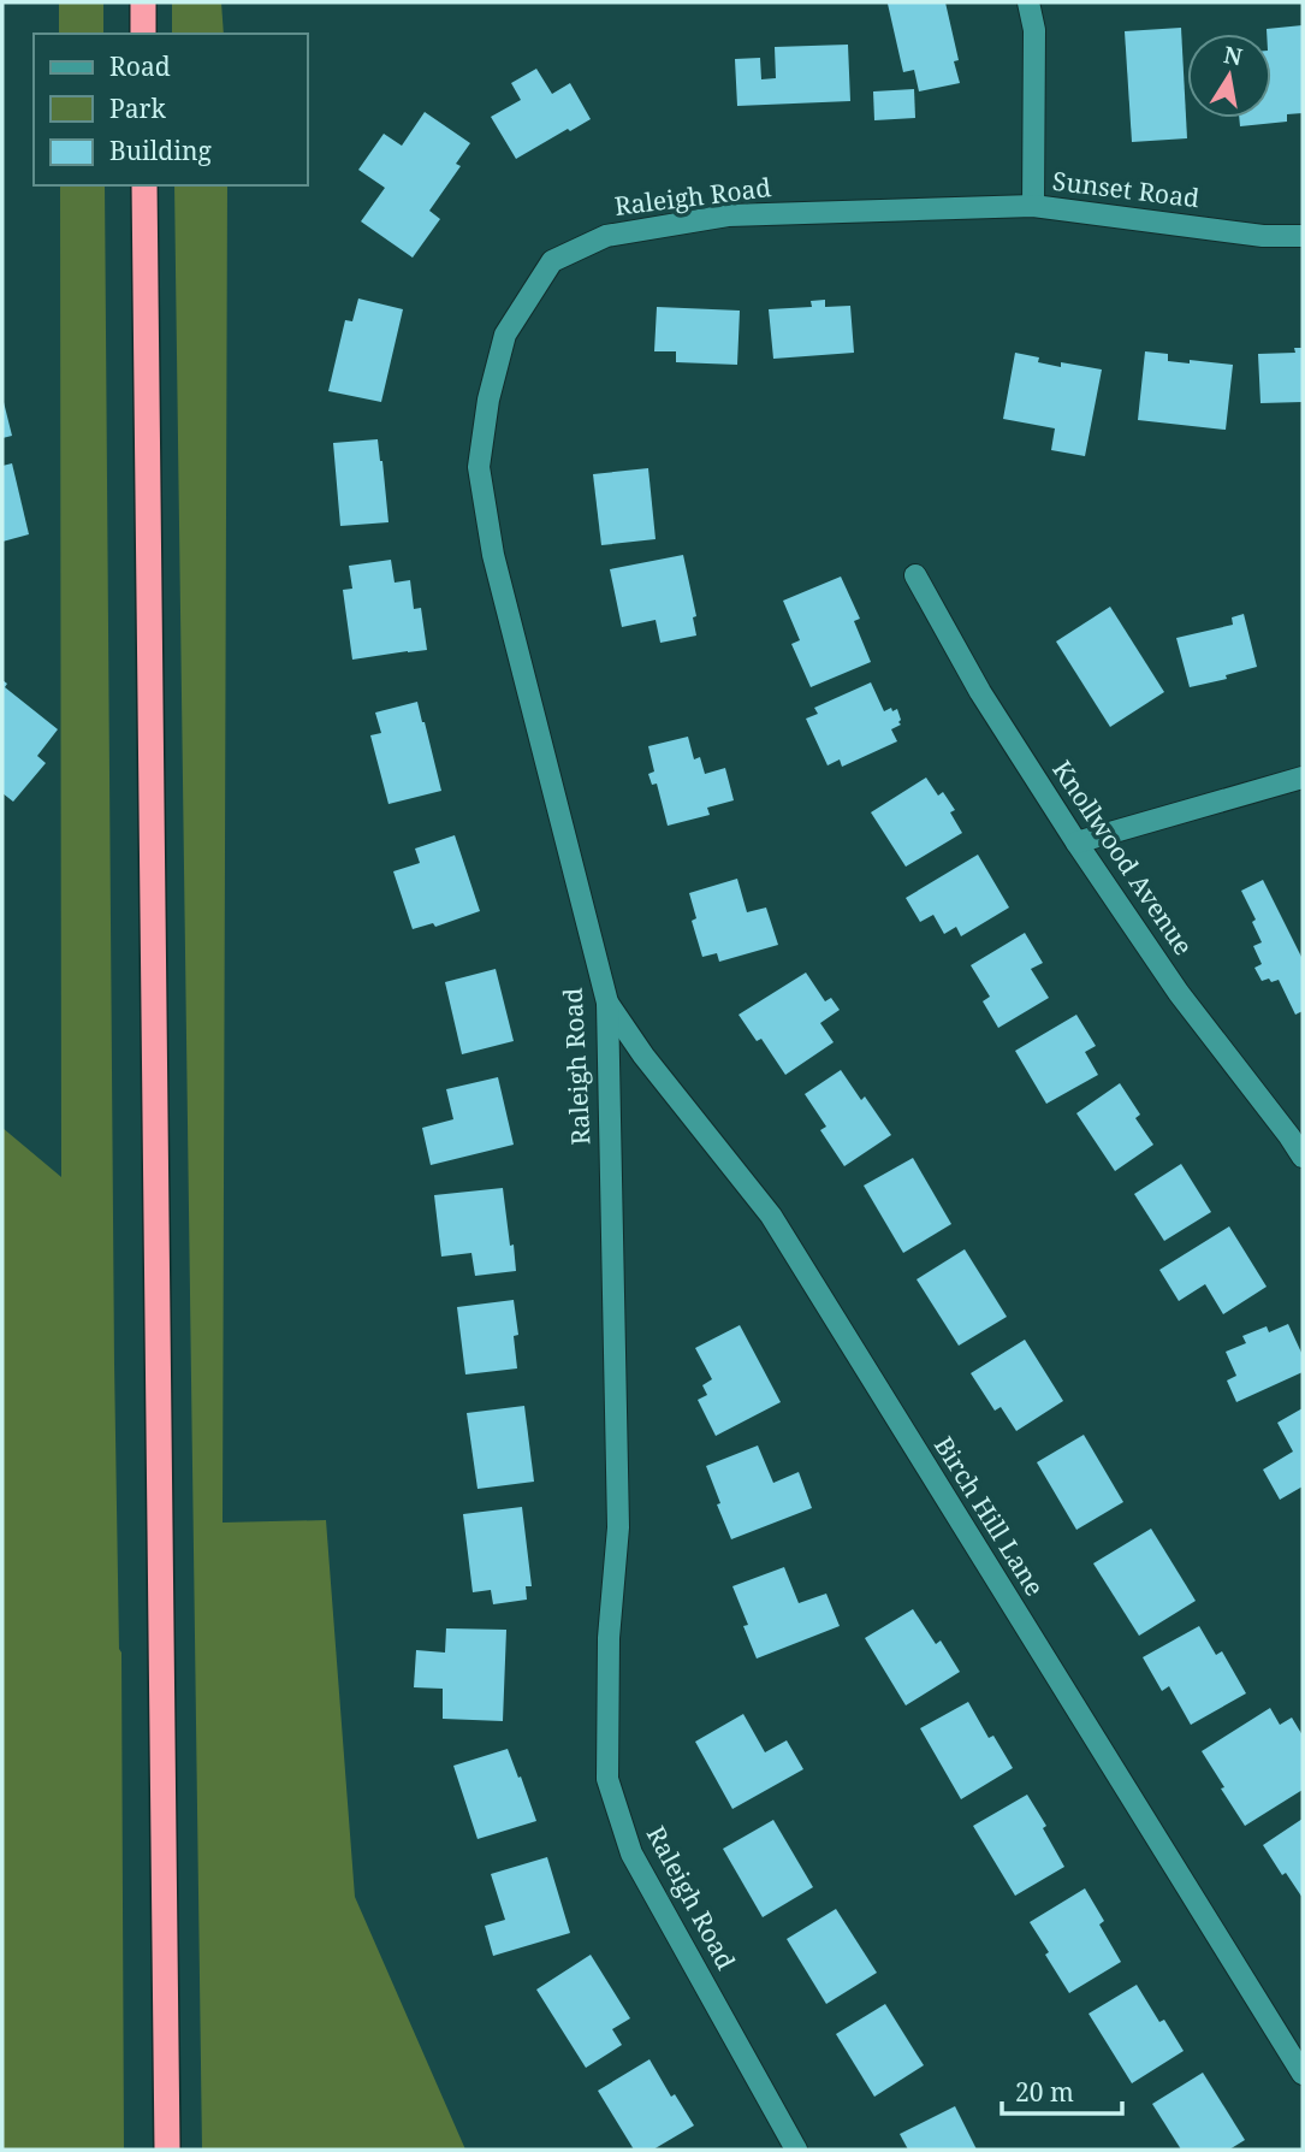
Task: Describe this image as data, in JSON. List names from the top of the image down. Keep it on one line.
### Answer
{"streets":{"street":["Sunset Road","Raleigh Road","Knollwood Avenue","Birch Hill Lane"]},"crossings":[["Sunset Road","Raleigh Road"],["Raleigh Road","Birch Hill Lane"]],"legend":["Road","Park","Building"],"scale_bar":"20 m","north":"top"}
